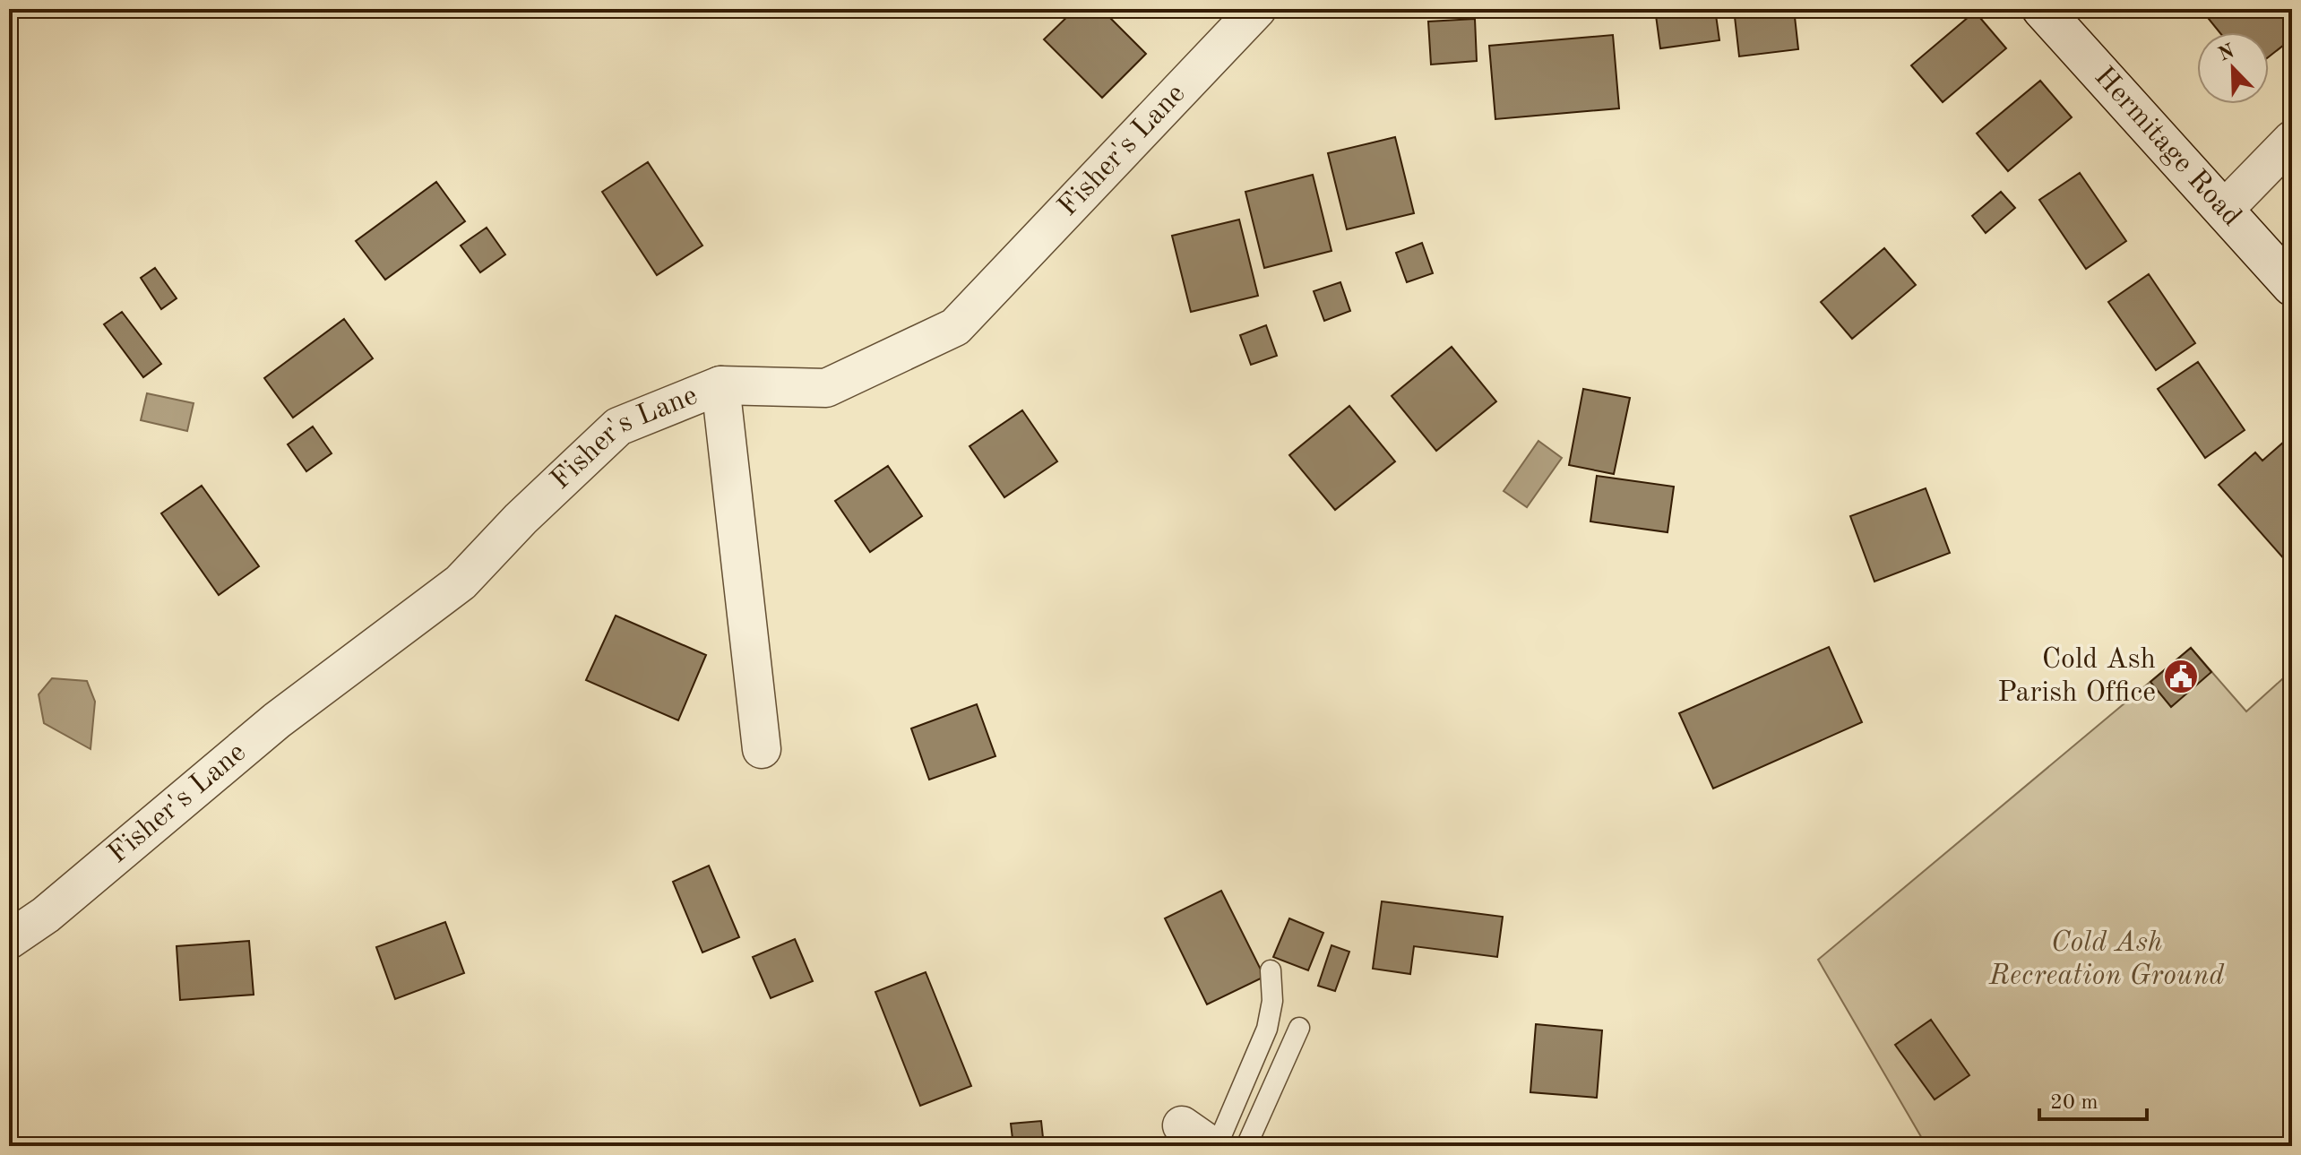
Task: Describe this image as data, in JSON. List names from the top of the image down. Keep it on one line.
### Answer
{"streets":{"street":["Hermitage Road","Fisher's Lane"]},"parks":["Cold Ash Recreation Ground"],"places":{"public building":["Cold Ash Parish Office"]},"scale_bar":"20 m","north":"top left"}
